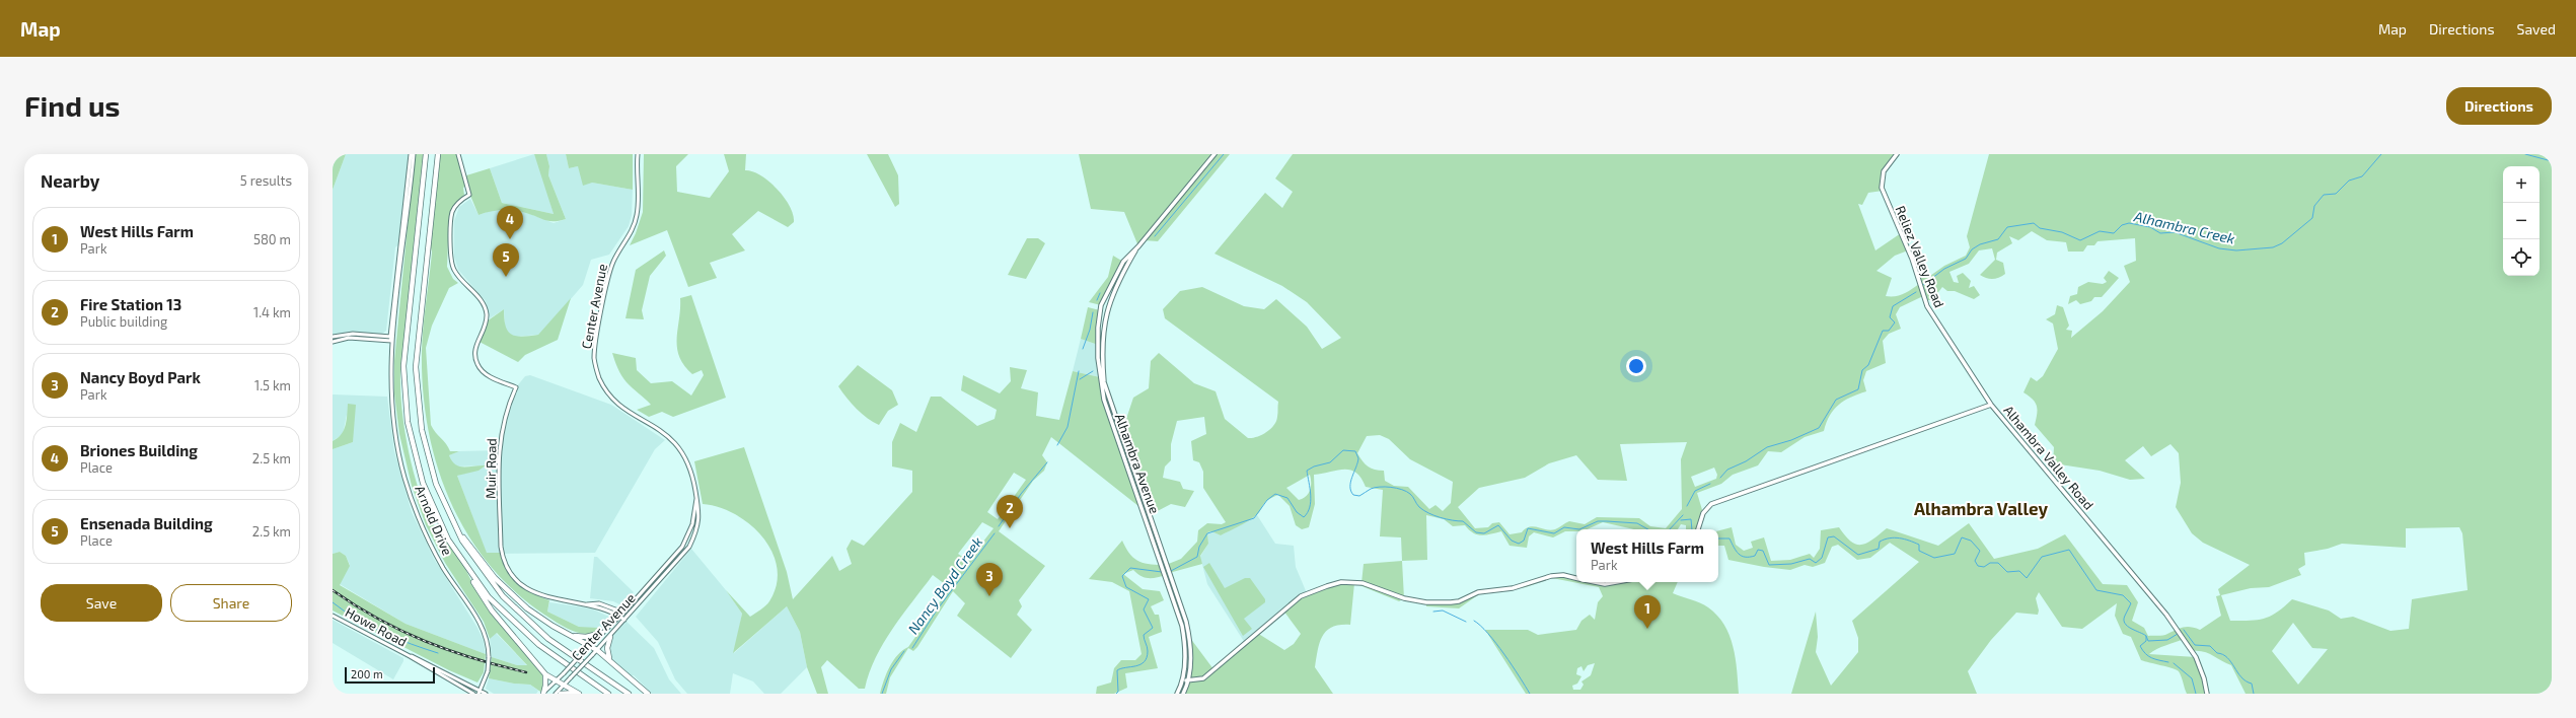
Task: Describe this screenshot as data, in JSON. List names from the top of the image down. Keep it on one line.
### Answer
{"streets":{"main road":["Reliez Valley Road","Alhambra Valley Road","Alhambra Avenue"],"street":["Center Avenue","Muir Road","Arnold Drive","Howe Road"]},"crossings":[["Reliez Valley Road","Alhambra Valley Road"],["Center Avenue","Muir Road"],["Arnold Drive","Howe Road"]],"districts":["Alhambra Valley"],"water":["Alhambra Creek","Nancy Boyd Creek"],"scale_bar":"200 m","page":{"header":"Map","nav":["Map","Directions","Saved"],"buttons":["Directions",["Save","Share"]],"title":"Find us","heading":["Nearby","5 results"],"map_buttons":["+","−"],"pins":["4","5","2","3","1"],"list":[{"mark":"1","name":"West Hills Farm","note":"Park","value":"580 m"},{"mark":"2","name":"Fire Station 13","note":"Public building","value":"1.4 km"},{"mark":"3","name":"Nancy Boyd Park","note":"Park","value":"1.5 km"},{"mark":"4","name":"Briones Building","note":"Place","value":"2.5 km"},{"mark":"5","name":"Ensenada Building","note":"Place","value":"2.5 km"}],"popup":["West Hills Farm","Park"],"scale":"200 m"}}
